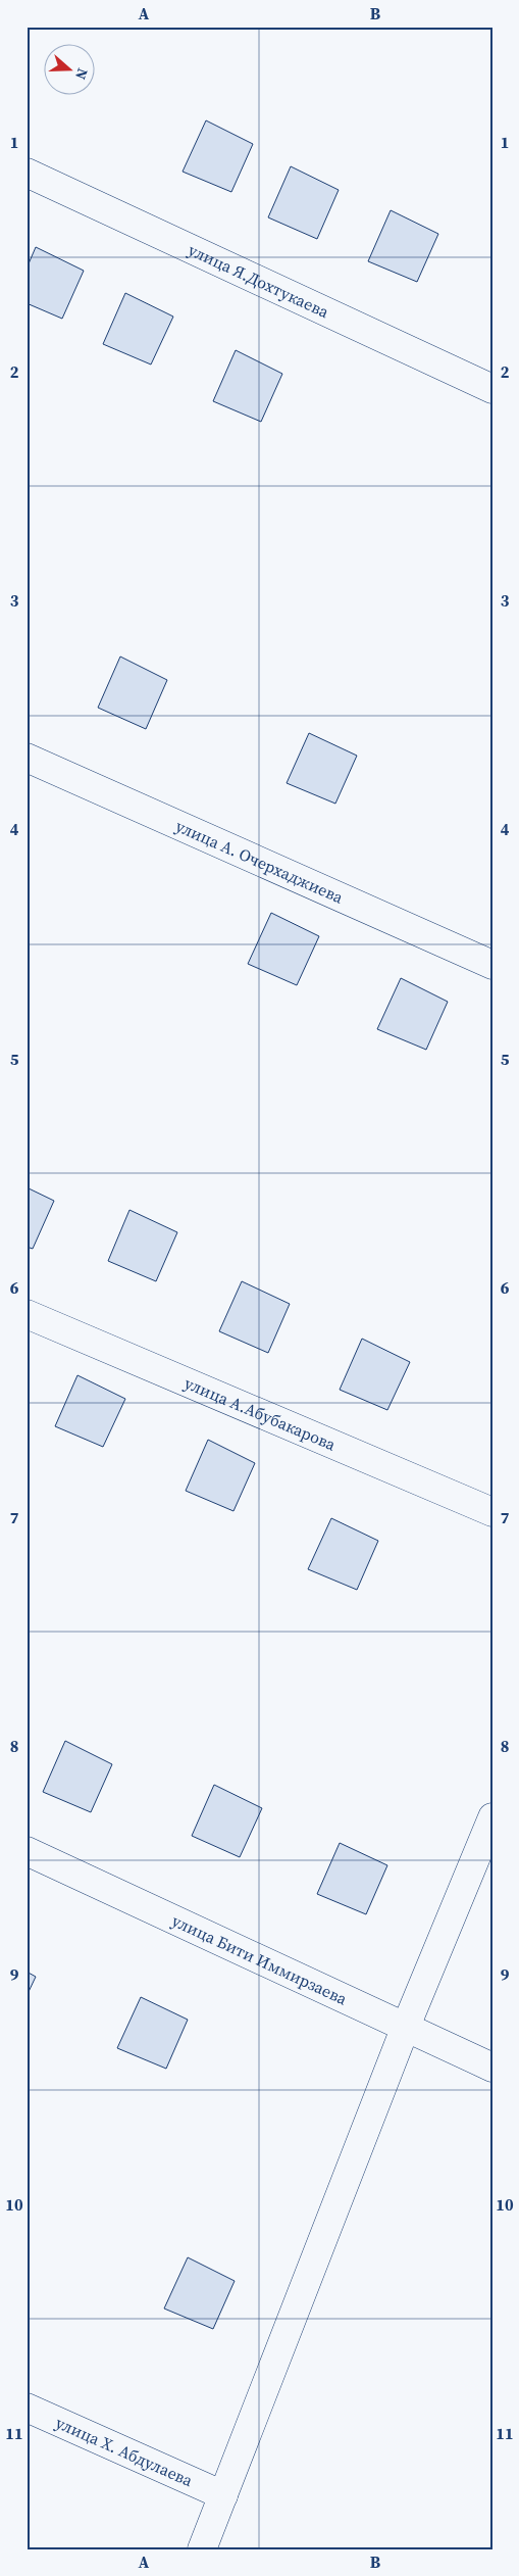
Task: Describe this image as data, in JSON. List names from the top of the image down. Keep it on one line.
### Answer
{"streets":{"street":["улица Я.Дохтукаева","улица А. Очерхаджиева","улица А.Абубакарова","улица Бити Иммирзаева","улица Х. Абдулаева"]},"north":"right","grid":{"columns":["A","B"],"rows":["1","2","3","4","5","6","7","8","9","10","11"]}}
